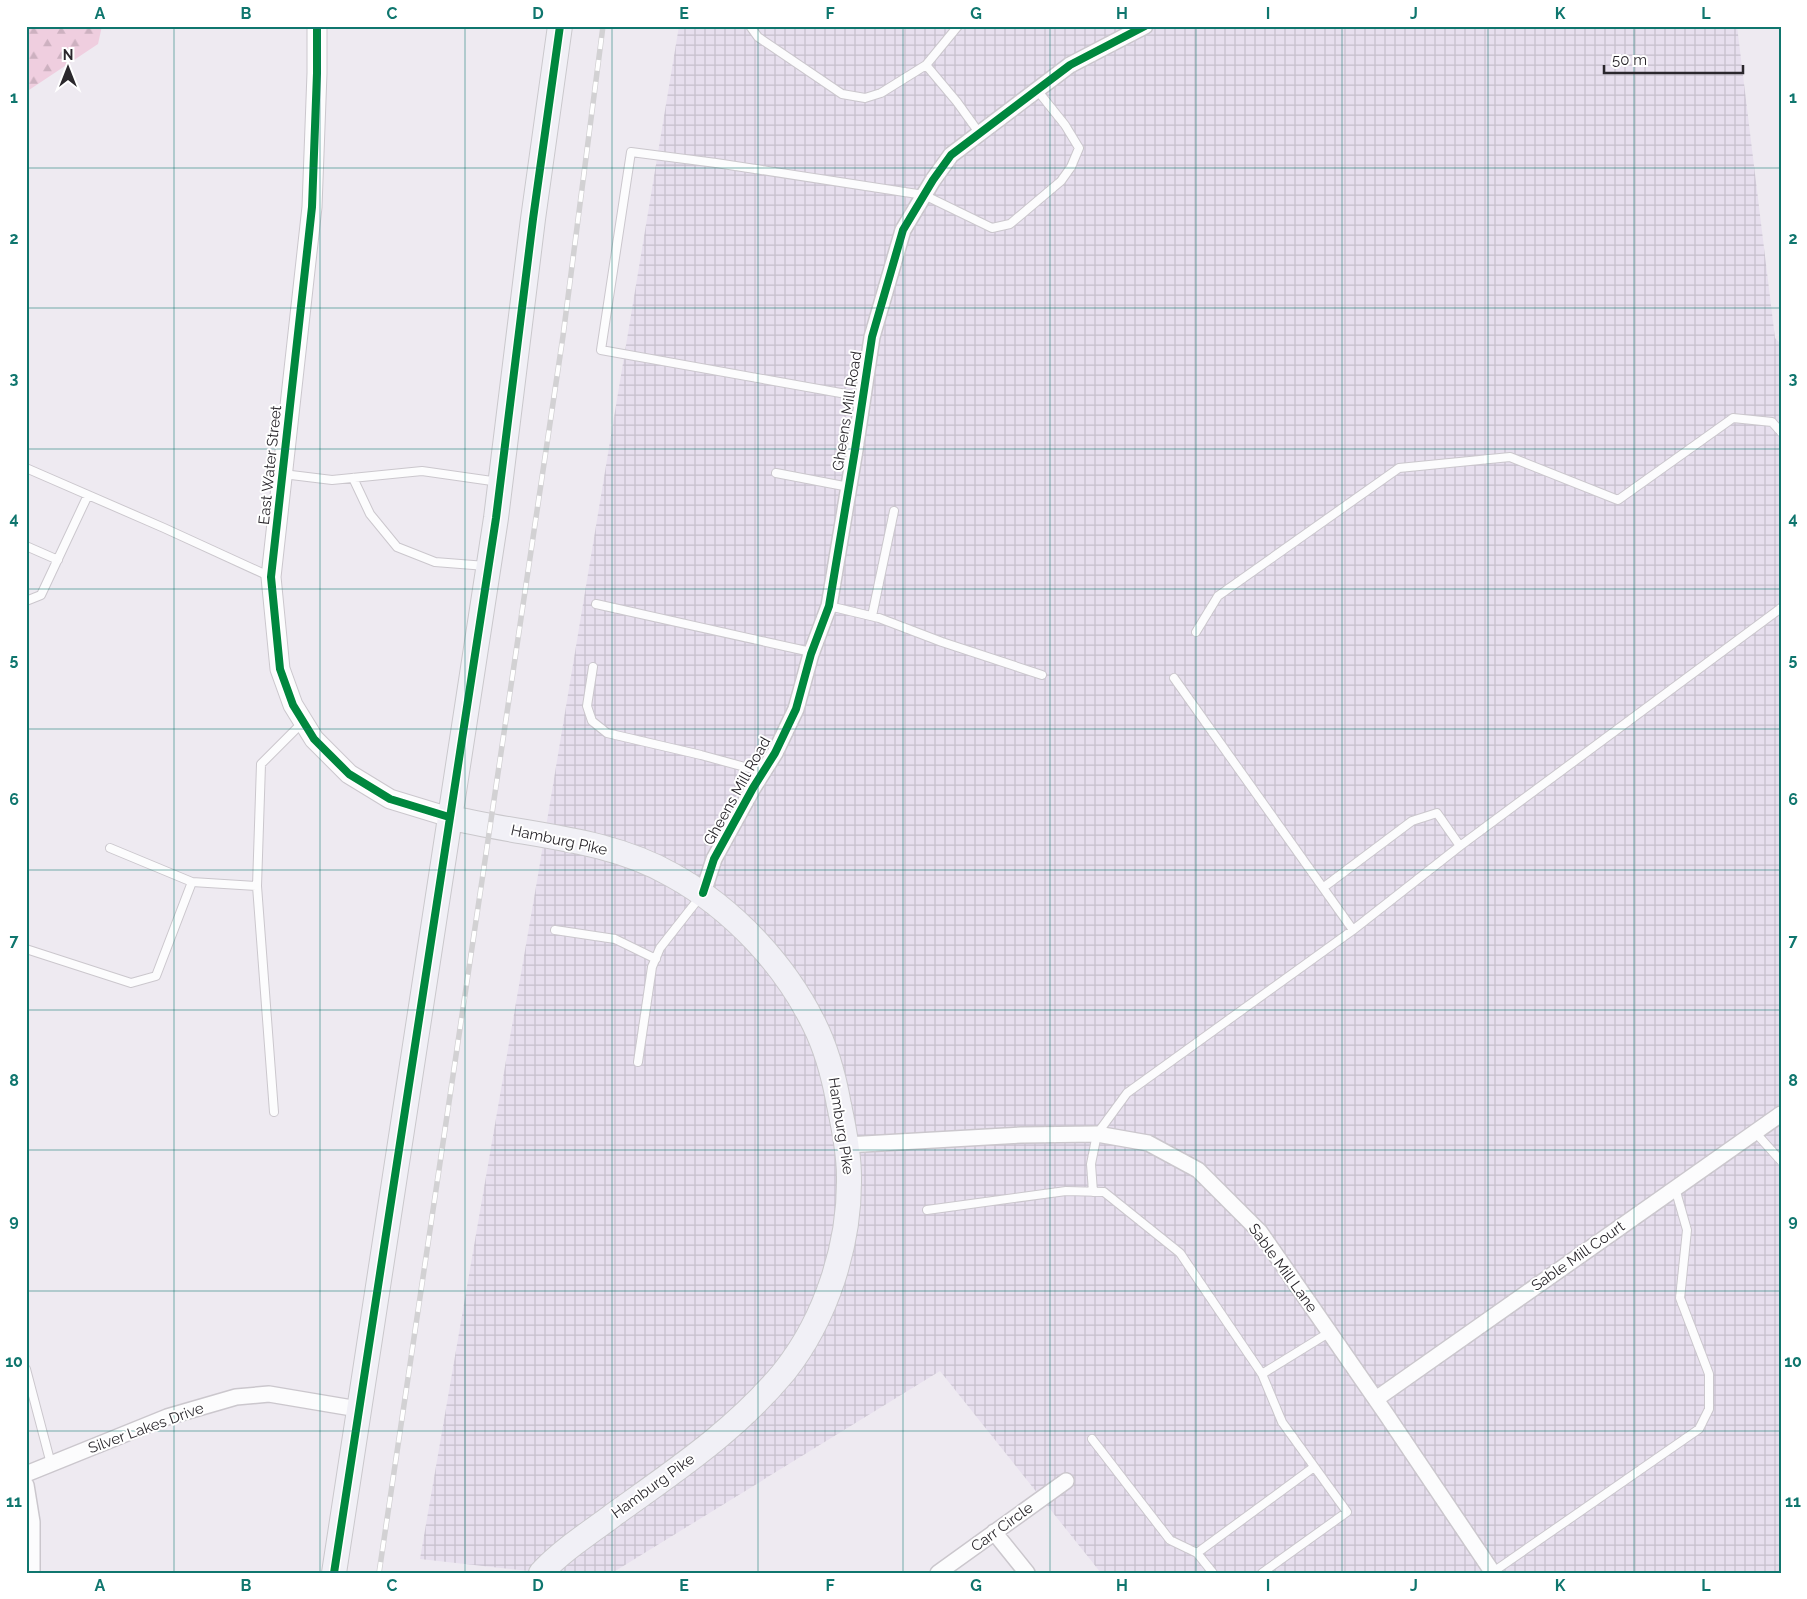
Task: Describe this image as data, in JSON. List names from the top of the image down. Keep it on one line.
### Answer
{"streets":{"main road":["Hamburg Pike"],"street":["Gheens Mill Road","East Water Street","Sable Mill Court","Sable Mill Lane","Silver Lakes Drive","Carr Circle"]},"crossings":[["Gheens Mill Road","Hamburg Pike"],["East Water Street","Hamburg Pike"],["Hamburg Pike","Sable Mill Lane"],["Sable Mill Court","Sable Mill Lane"]],"scale_bar":"50 m","north":"top","grid":{"columns":["A","B","C","D","E","F","G","H","I","J","K","L"],"rows":["1","2","3","4","5","6","7","8","9","10","11"]}}
